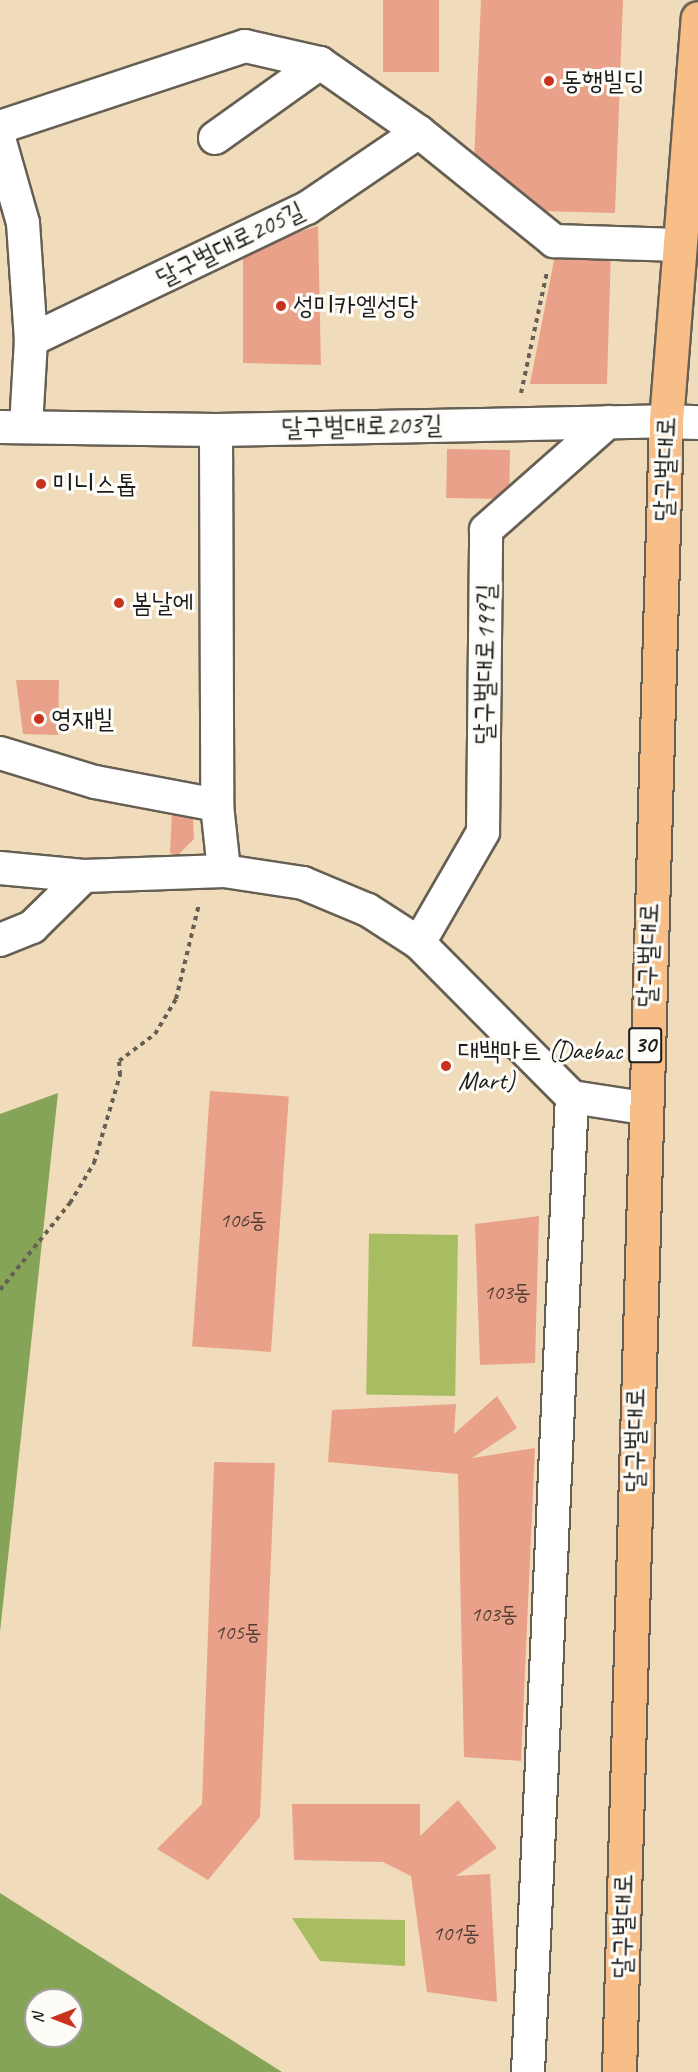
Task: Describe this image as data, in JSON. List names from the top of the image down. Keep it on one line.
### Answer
{"streets":{"main road":["달구벌대로","30"],"street":["달구벌대로205길","달구벌대로203길","달구벌대로199길"]},"crossings":[["달구벌대로205길","달구벌대로203길"],["달구벌대로203길","달구벌대로"],["달구벌대로203길","달구벌대로199길"]],"places":["동행빌딩","성미카엘성당","미니스톱","봄날에","영재빌","대백마트 (Daebac Mart)"],"house_numbers":["106동","103동","103동","105동","101동"],"north":"left"}
